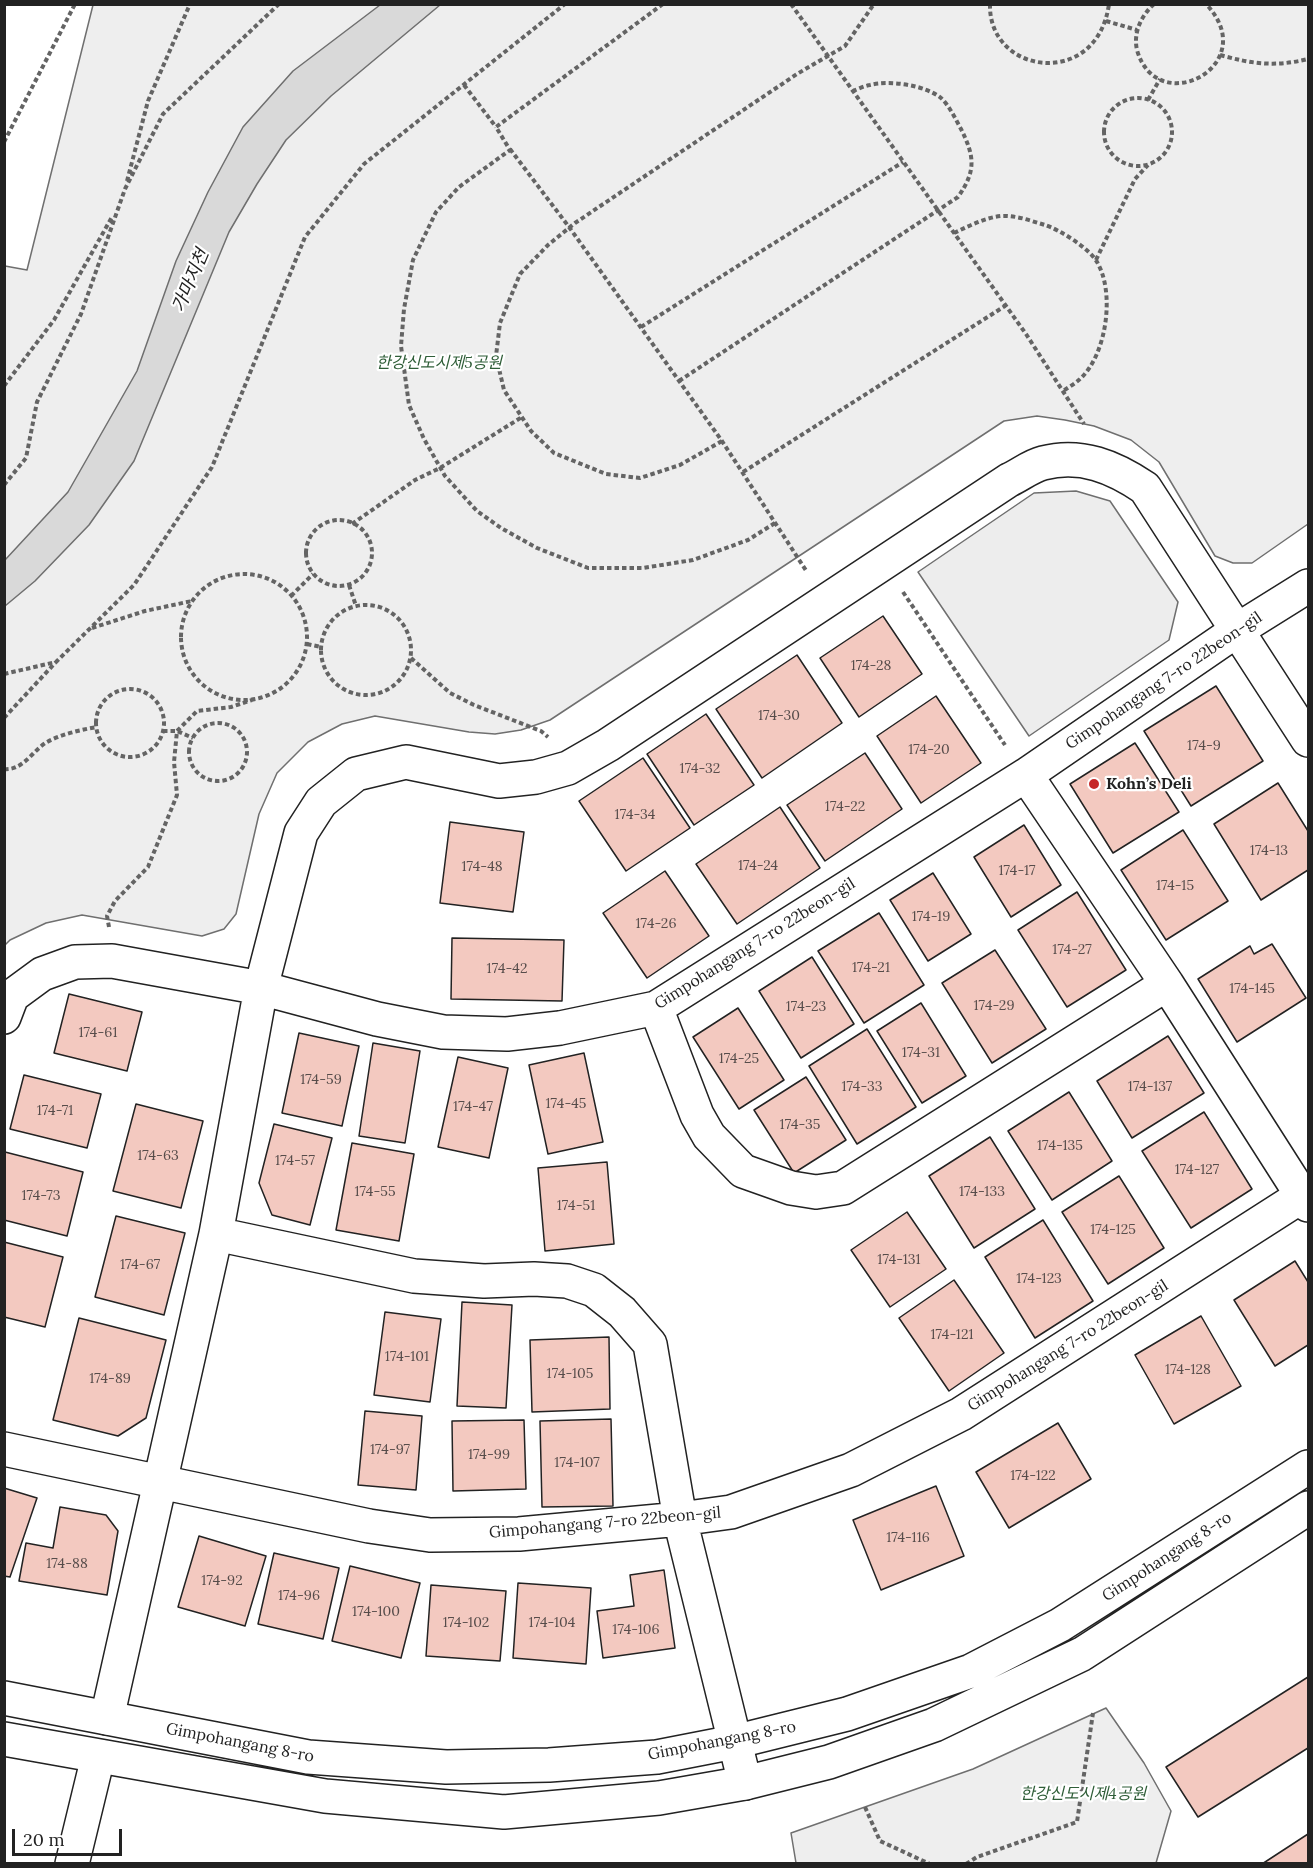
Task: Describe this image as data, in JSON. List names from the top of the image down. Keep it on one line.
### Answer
{"streets":{"street":["Gimpohangang 7-ro 22beon-gil","Gimpohangang 8-ro"]},"water":["가마지천"],"parks":["한강신도시제5공원","한강신도시제4공원"],"places":["Kohn’s Deli"],"house_numbers":["174-28","174-30","174-9","174-20","174-32","174-22","174-34","174-13","174-24","174-48","174-17","174-15","174-19","174-26","174-27","174-21","174-42","174-145","174-29","174-23","174-61","174-31","174-25","174-59","174-33","174-137","174-45","174-47","174-71","174-35","174-135","174-63","174-57","174-127","174-55","174-133","174-73","174-51","174-125","174-131","174-67","174-123","174-121","174-101","174-128","174-105","174-89","174-97","174-99","174-107","174-122","174-116","174-88","174-92","174-96","174-100","174-102","174-104","174-106"],"scale_bar":"20 m"}
